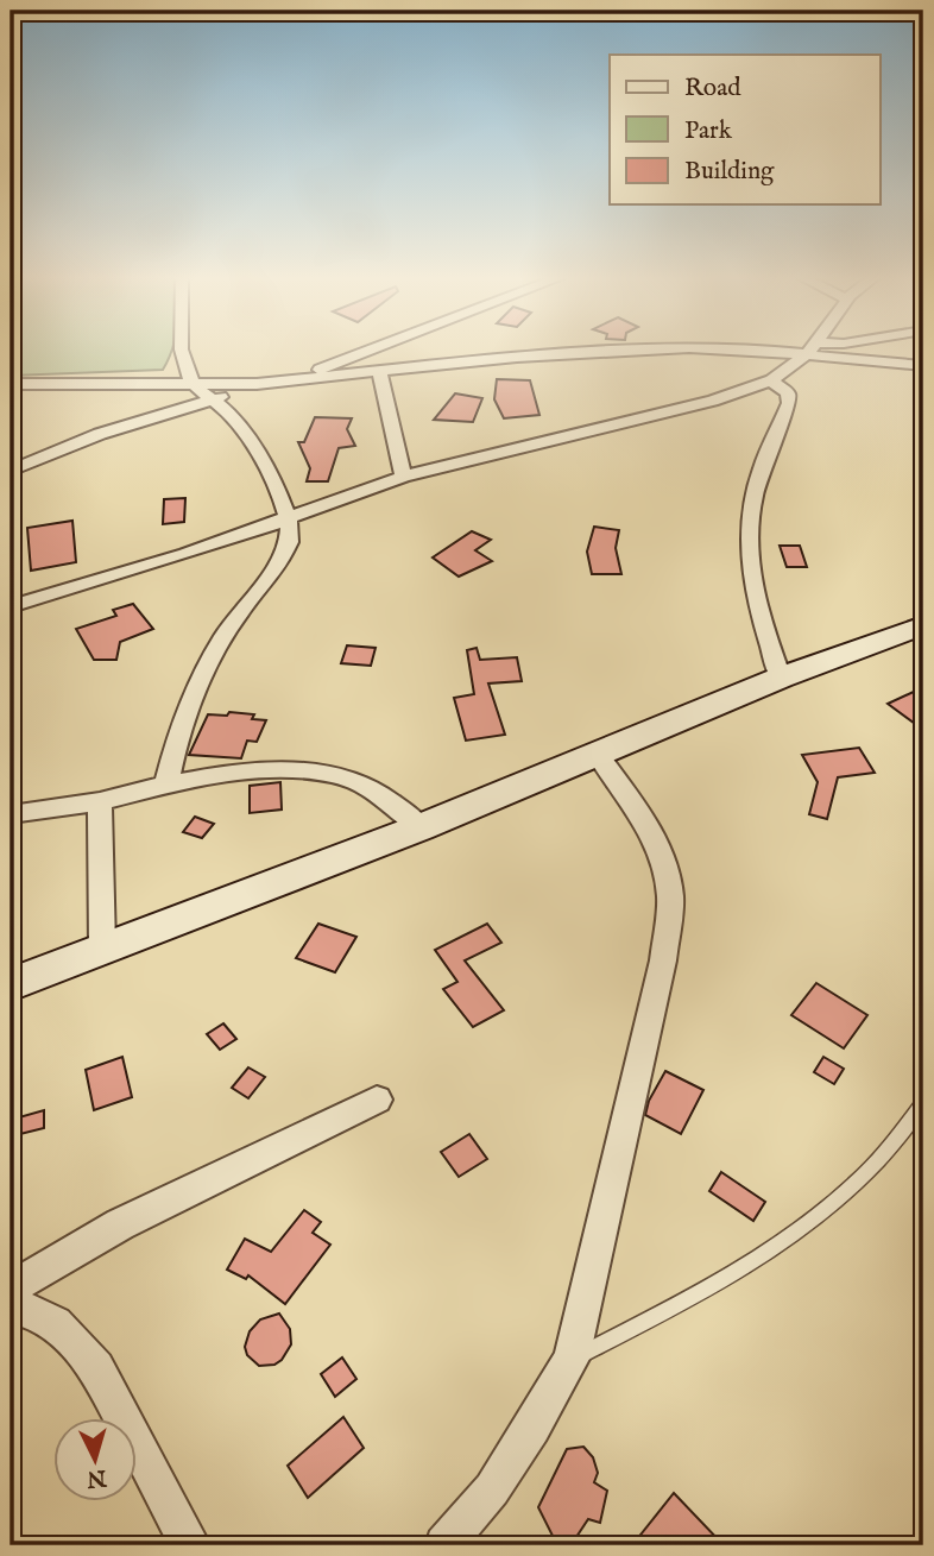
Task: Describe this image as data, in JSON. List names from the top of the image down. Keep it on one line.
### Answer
{"legend":["Road","Park","Building"],"north":"bottom"}
